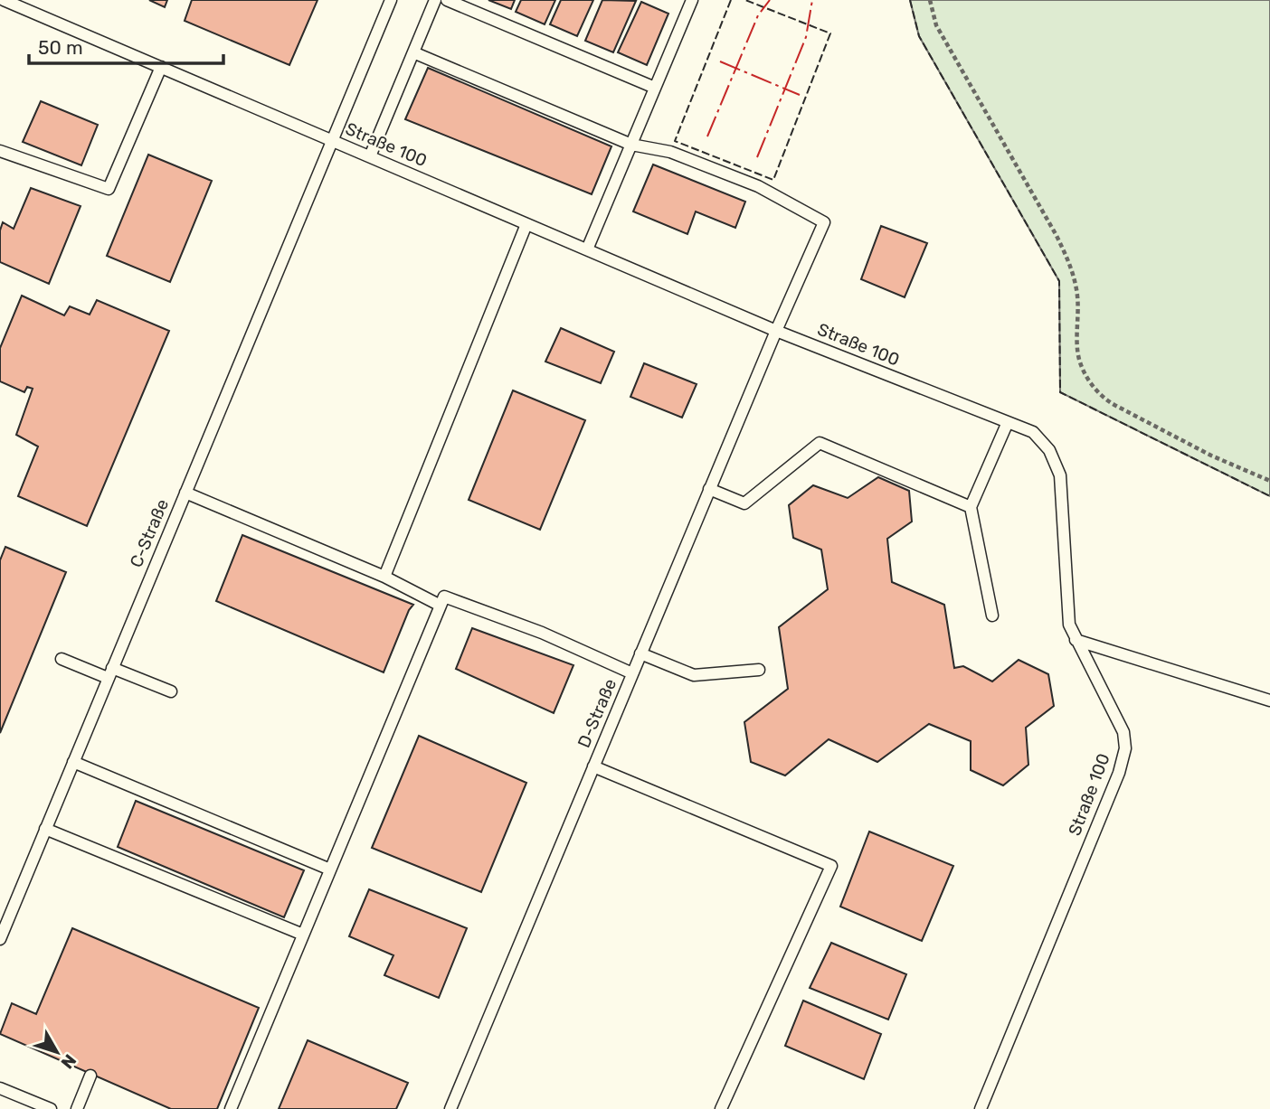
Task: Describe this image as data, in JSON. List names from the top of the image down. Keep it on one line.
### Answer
{"streets":{"lane":["Straße 100","C-Straße","D-Straße"]},"crossings":[["Straße 100","C-Straße"],["Straße 100","D-Straße"]],"scale_bar":"50 m","north":"bottom right"}
